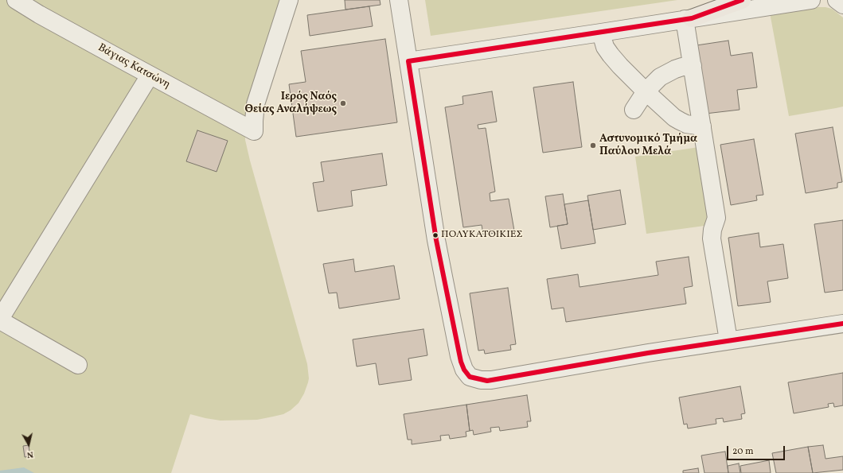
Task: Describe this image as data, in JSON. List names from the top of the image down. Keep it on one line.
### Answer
{"streets":{"street":["Βάγιας Κατσώνη"]},"places":["Ιερός Ναός Θείας Αναλήψεως","Αστυνομικό Τμήμα Παύλου Μελά","ΠΟΛΥΚΑΤΟΙΚΙΕΣ"],"scale_bar":"20 m","north":"bottom"}
